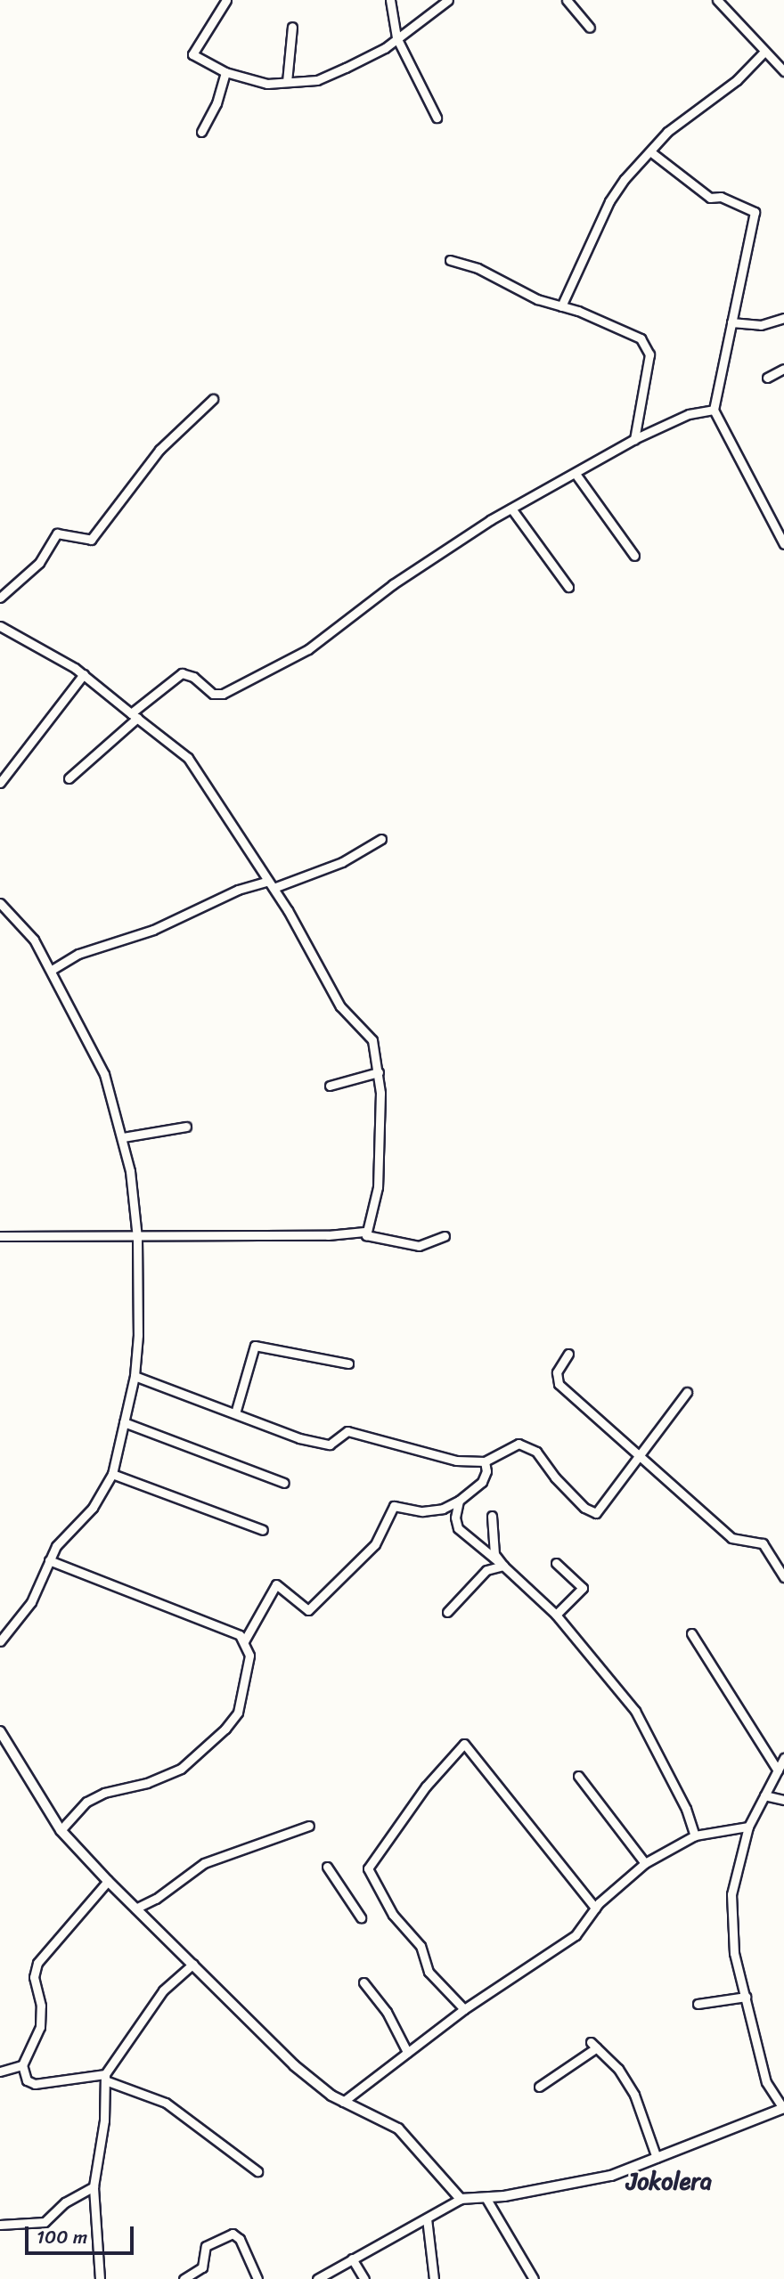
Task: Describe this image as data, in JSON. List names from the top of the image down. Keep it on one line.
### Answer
{"districts":["Jokolera"],"scale_bar":"100 m"}
